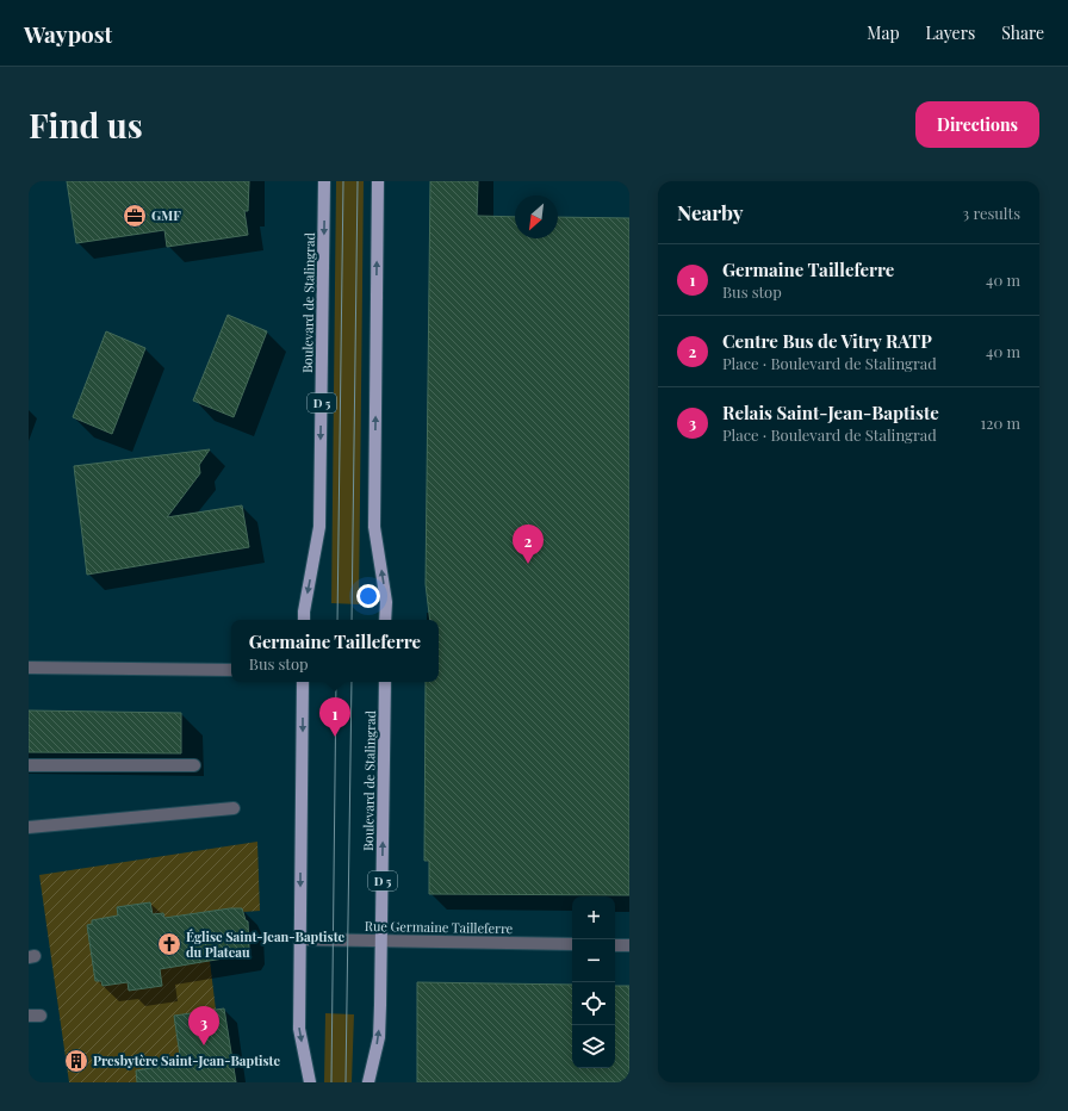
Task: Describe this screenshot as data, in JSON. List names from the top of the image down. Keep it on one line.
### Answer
{"streets":{"main road":["Boulevard de Stalingrad","D 5"],"street":["Rue Germaine Tailleferre"]},"crossings":[["Boulevard de Stalingrad","Rue Germaine Tailleferre"]],"places":{"office":["GMF"],"church":["Église Saint-Jean-Baptiste du Plateau"],"building":["Presbytère Saint-Jean-Baptiste"]},"north":"bottom left","page":{"header":"Waypost","nav":["Map","Layers","Share"],"buttons":"Directions","title":"Find us","heading":["Nearby","3 results"],"list":[{"mark":"1","name":"Germaine Tailleferre","note":"Bus stop","value":"40 m"},{"mark":"2","name":"Centre Bus de Vitry RATP","note":"Place · Boulevard de Stalingrad","value":"40 m"},{"mark":"3","name":"Relais Saint-Jean-Baptiste","note":"Place · Boulevard de Stalingrad","value":"120 m"}],"pins":["2","1","3"],"popup":["Germaine Tailleferre","Bus stop"],"map_buttons":["+","−"]}}
